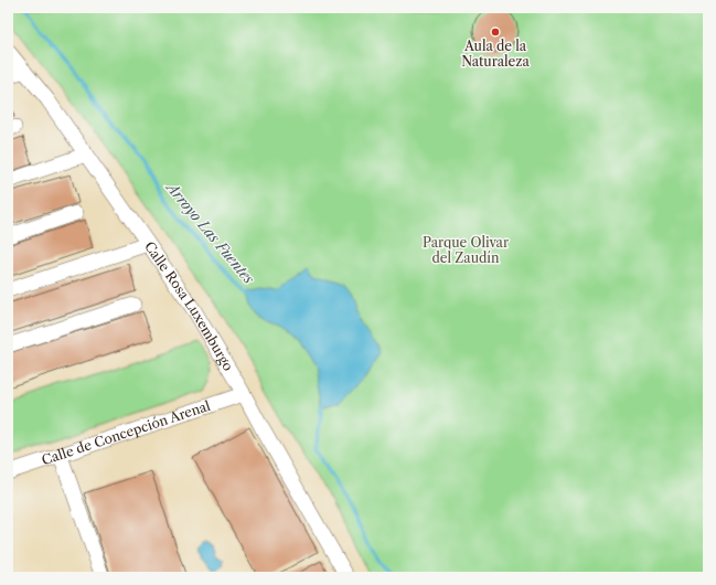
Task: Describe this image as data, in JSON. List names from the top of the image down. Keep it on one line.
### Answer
{"streets":{"street":["Calle Rosa Luxemburgo","Calle de Concepción Arenal"]},"crossings":[["Calle Rosa Luxemburgo","Calle de Concepción Arenal"]],"water":["Arroyo Las Fuentes"],"parks":["Parque Olivar del Zaudín"],"places":["Aula de la Naturaleza"]}
